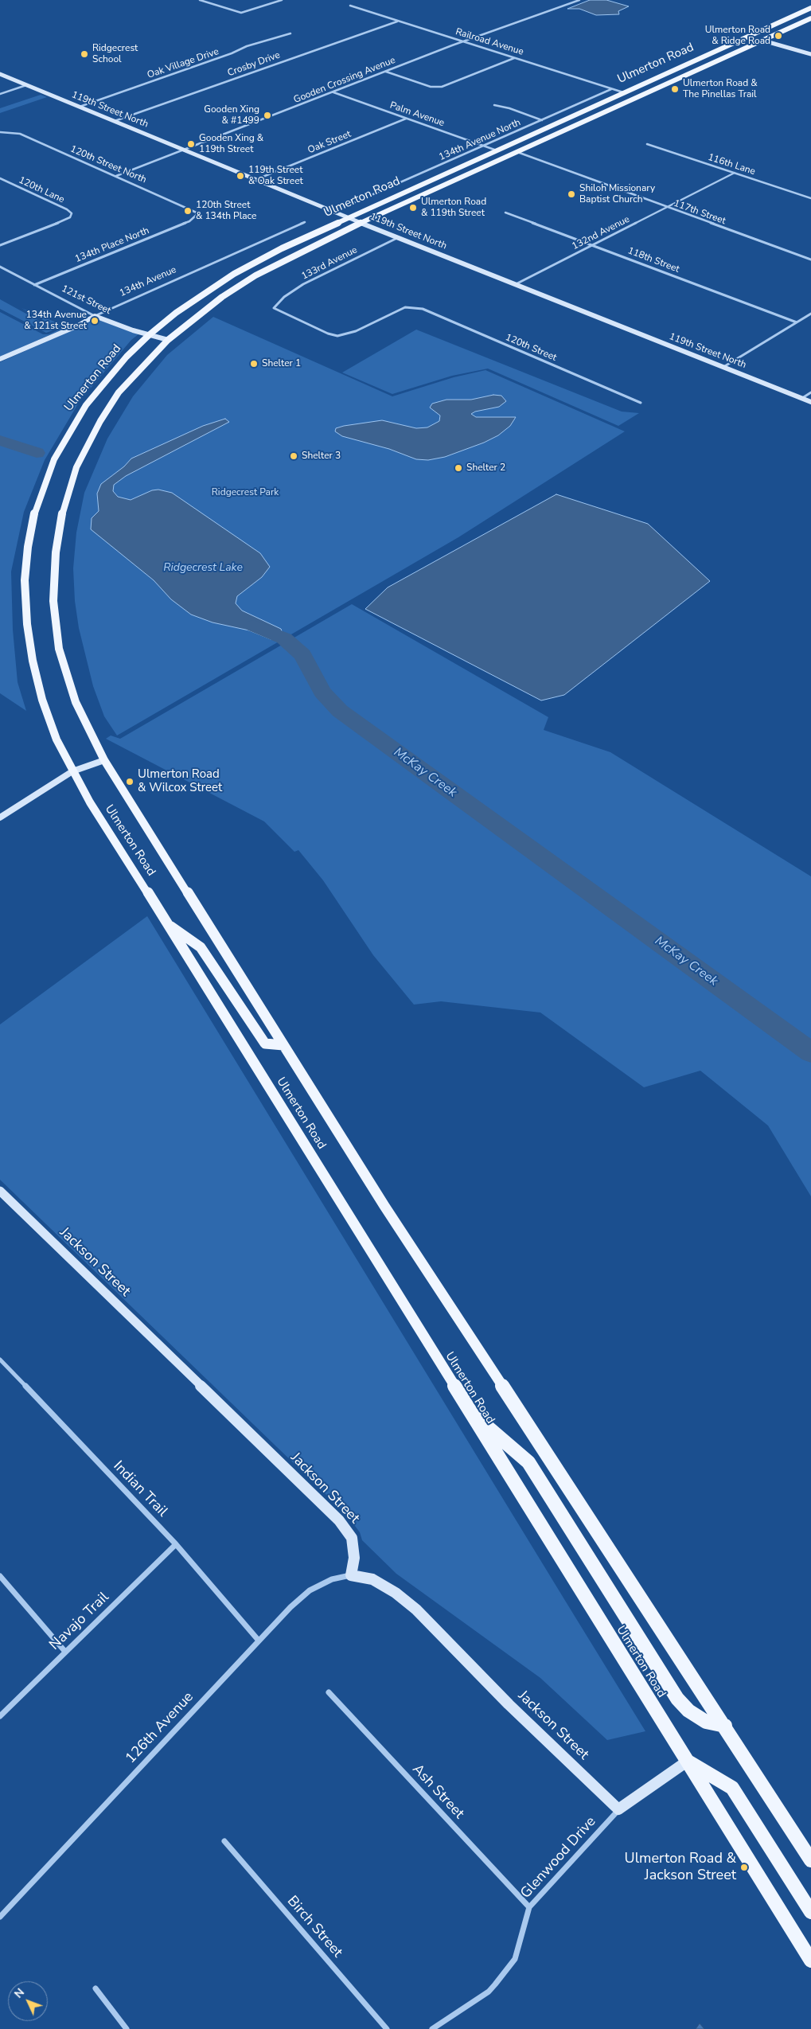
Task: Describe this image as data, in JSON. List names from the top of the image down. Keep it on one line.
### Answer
{"streets":{"main road":["Ulmerton Road"],"street":["Railroad Avenue","Oak Village Drive","Crosby Drive","Gooden Crossing Avenue","119th Street North","Palm Avenue","134th Avenue North","Oak Street","120th Street North","116th Lane","120th Lane","117th Street","132nd Avenue","134th Place North","118th Street","133rd Avenue","134th Avenue","121st Street","120th Street","Jackson Street","Indian Trail","Navajo Trail","126th Avenue","Ash Street","Glenwood Drive","Birch Street"]},"crossings":[["Railroad Avenue","Ulmerton Road"],["Railroad Avenue","Crosby Drive"],["Railroad Avenue","Gooden Crossing Avenue"],["Railroad Avenue","134th Avenue North"],["Oak Village Drive","119th Street North"],["Ulmerton Road","119th Street North"],["Ulmerton Road","Palm Avenue"],["Ulmerton Road","117th Street"],["Ulmerton Road","121st Street"],["Crosby Drive","119th Street North"],["Gooden Crossing Avenue","119th Street North"],["Gooden Crossing Avenue","Palm Avenue"],["Gooden Crossing Avenue","120th Street North"],["119th Street North","Oak Street"],["119th Street North","132nd Avenue"],["119th Street North","133rd Avenue"],["Palm Avenue","134th Avenue North"],["Palm Avenue","Oak Street"],["120th Street North","134th Place North"],["116th Lane","132nd Avenue"],["117th Street","132nd Avenue"],["132nd Avenue","118th Street"],["134th Place North","121st Street"],["133rd Avenue","120th Street"],["134th Avenue","121st Street"],["Jackson Street","126th Avenue"],["Jackson Street","Glenwood Drive"],["Indian Trail","Navajo Trail"],["Indian Trail","126th Avenue"],["Ash Street","Glenwood Drive"]],"water":["Ridgecrest Lake","McKay Creek"],"parks":["Ridgecrest Park"],"places":["Ulmerton Road & Ridge Road","Ridgecrest School","Ulmerton Road & The Pinellas Trail","Gooden Xing & #1499","Gooden Xing & 119th Street","119th Street & Oak Street","Shiloh Missionary Baptist Church","Ulmerton Road & 119th Street","120th Street & 134th Place","134th Avenue & 121st Street","Shelter 1","Shelter 3","Shelter 2","Ulmerton Road & Wilcox Street","Ulmerton Road & Jackson Street"],"north":"top left"}
